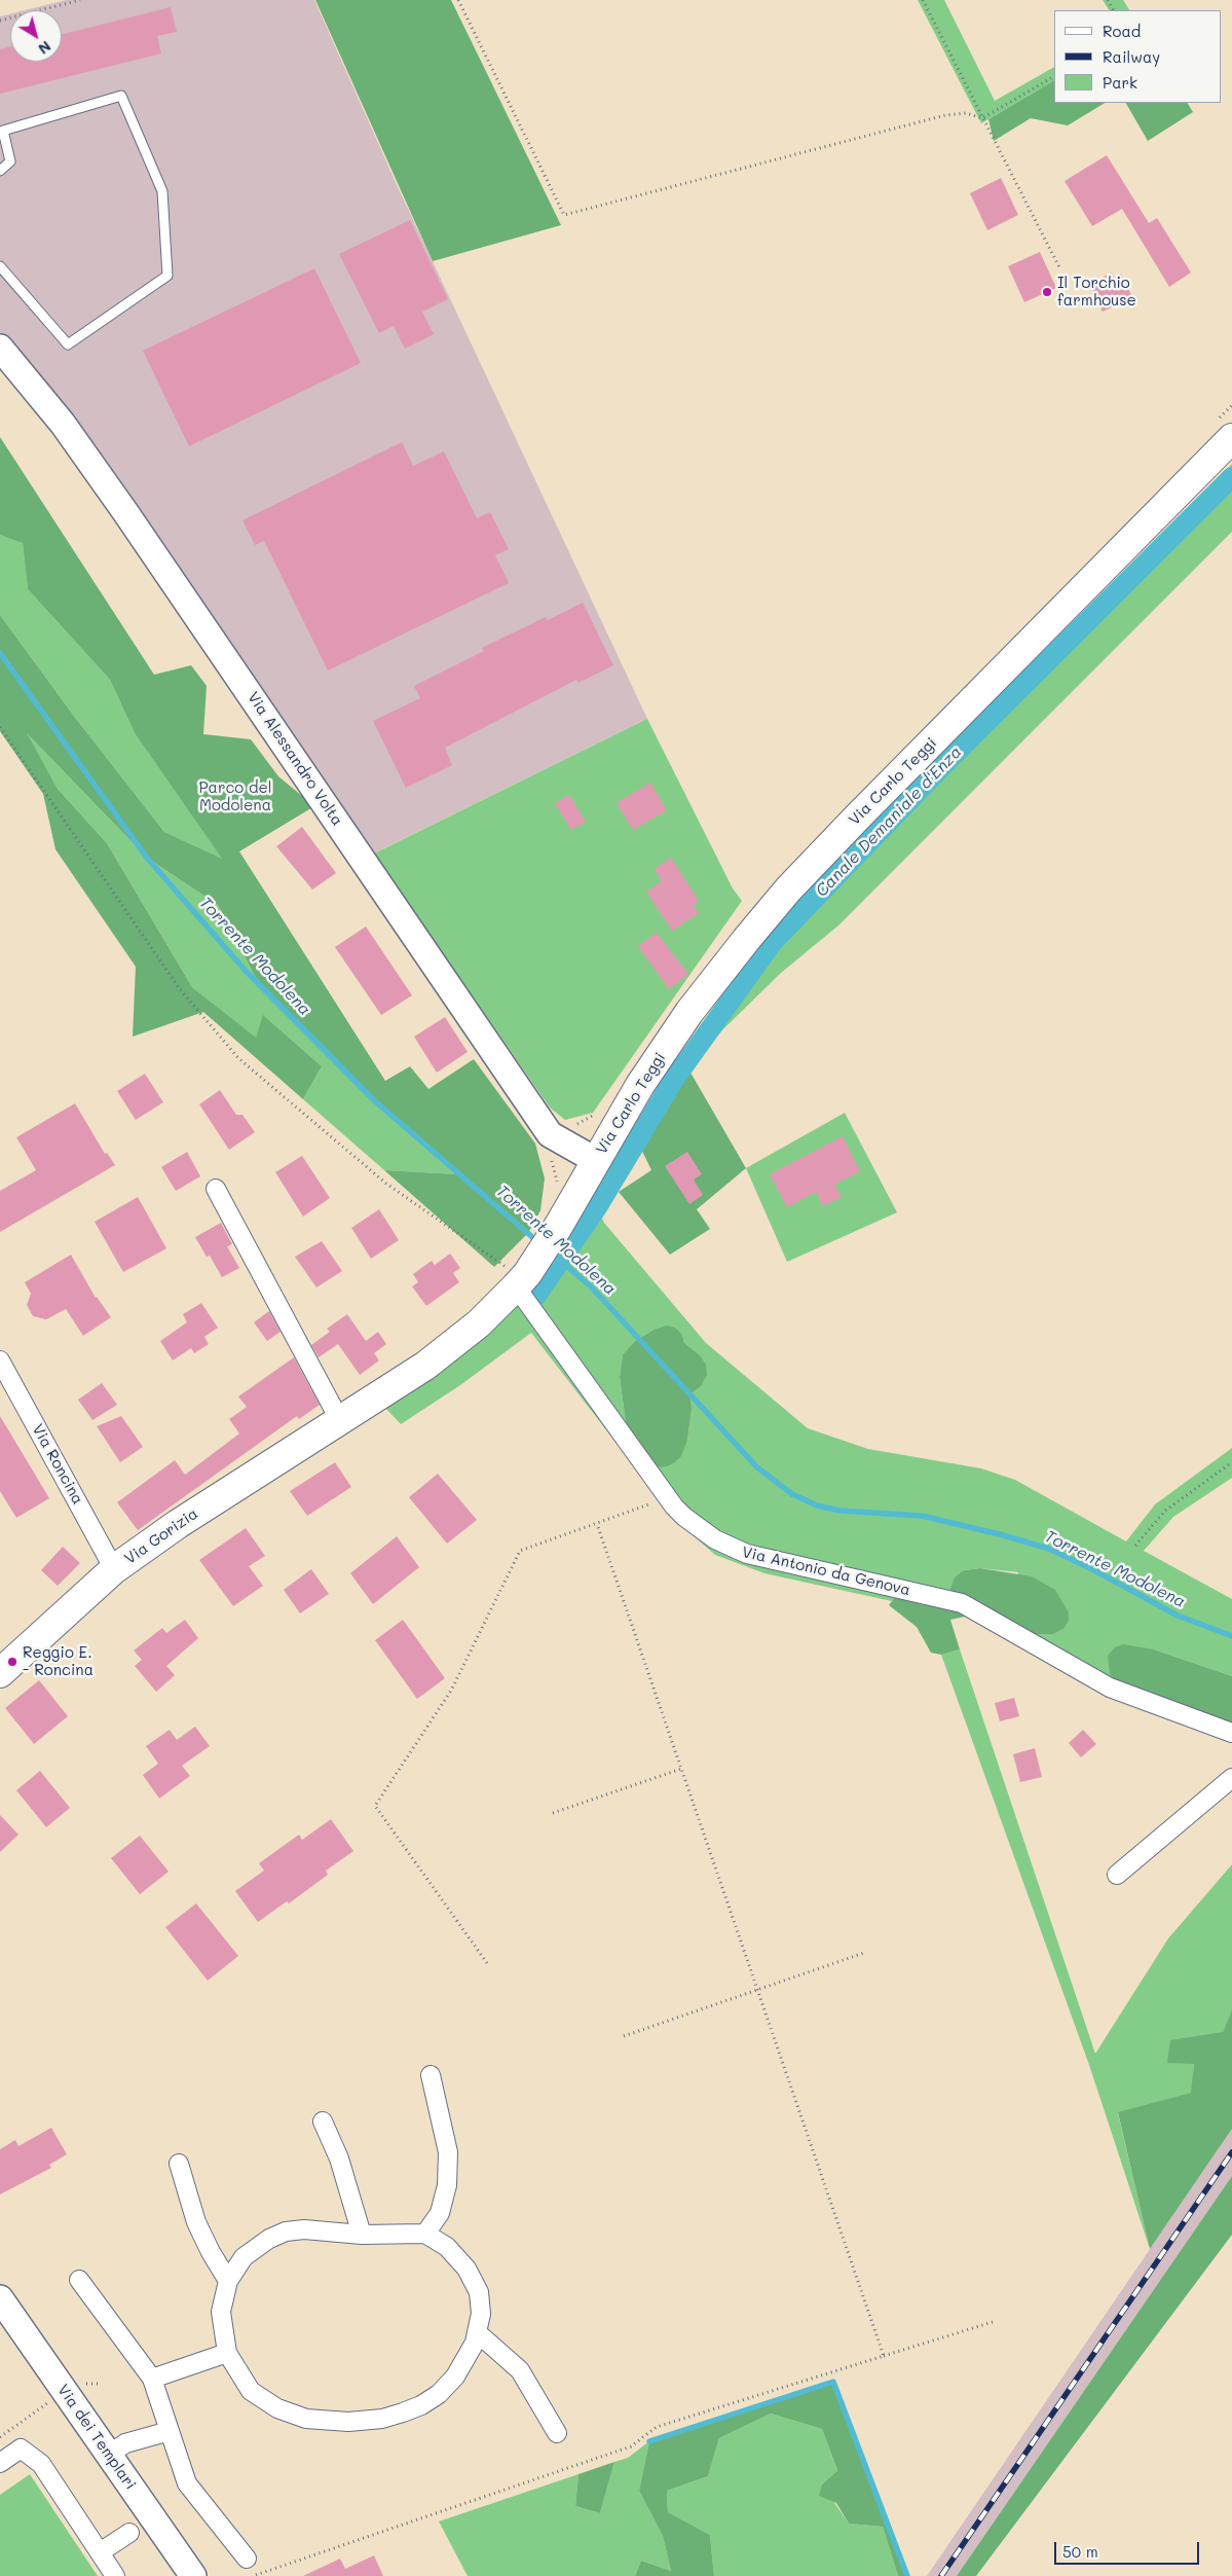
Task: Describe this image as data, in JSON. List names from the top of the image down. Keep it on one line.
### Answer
{"streets":{"main road":["Via Carlo Teggi","Via Gorizia"],"street":["Via Alessandro Volta","Via Roncina","Via Antonio da Genova","Via dei Templari"]},"crossings":[["Via Alessandro Volta","Via Carlo Teggi"],["Via Alessandro Volta","Via Gorizia"],["Via Carlo Teggi","Via Gorizia"],["Via Roncina","Via Gorizia"],["Via Gorizia","Via Antonio da Genova"]],"water":["Canale Demaniale d'Enza","Torrente Modolena"],"parks":["Parco del Modolena"],"places":["Il Torchio farmhouse","Reggio E. - Roncina"],"legend":["Road","Railway","Park"],"scale_bar":"50 m","north":"bottom right"}
